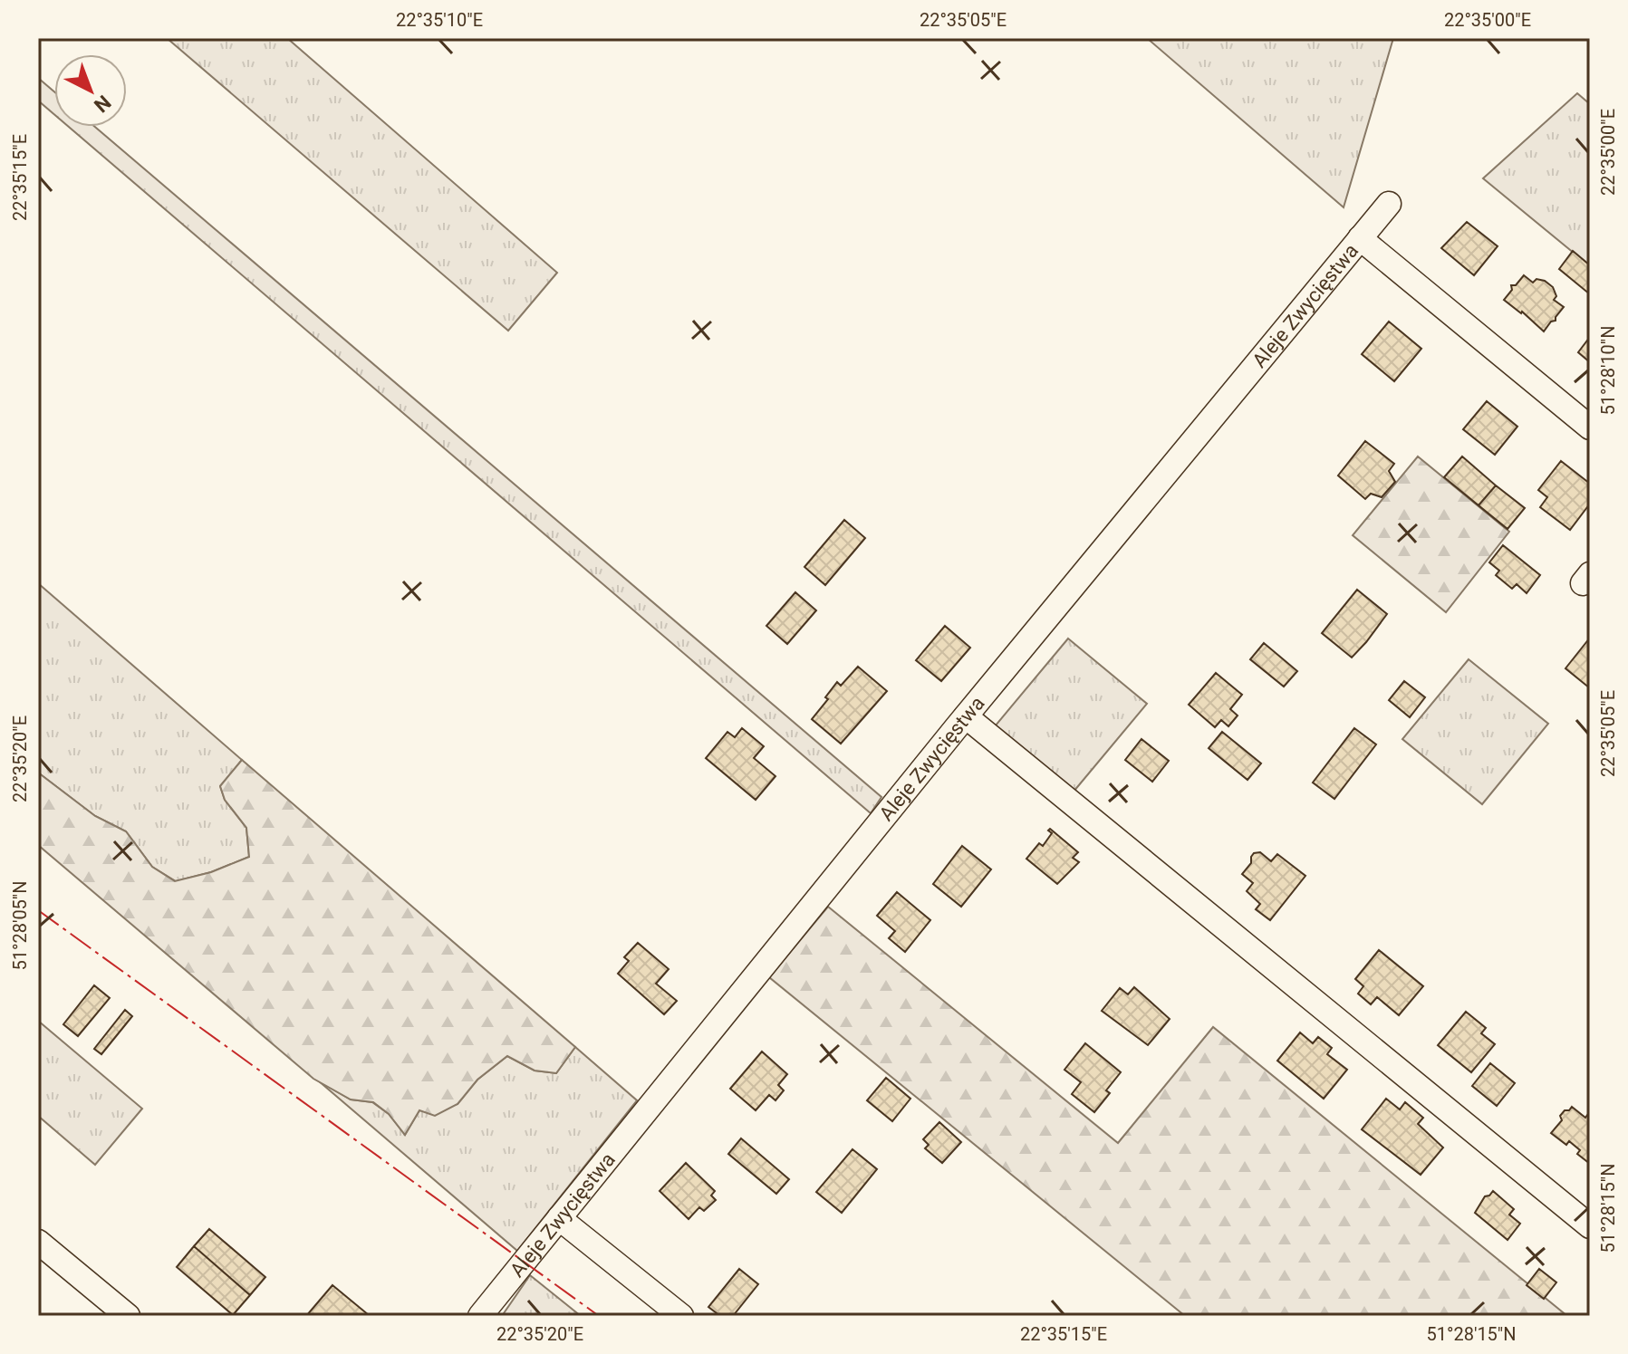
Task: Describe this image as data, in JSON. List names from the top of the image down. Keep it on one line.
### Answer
{"streets":{"street":["Aleje Zwycięstwa"]},"north":"bottom right","coordinates":["22°35'10\"E","22°35'05\"E","22°35'00\"E","22°35'15\"E","51°28'10\"N","22°35'20\"E","51°28'05\"N","51°28'15\"N"]}
